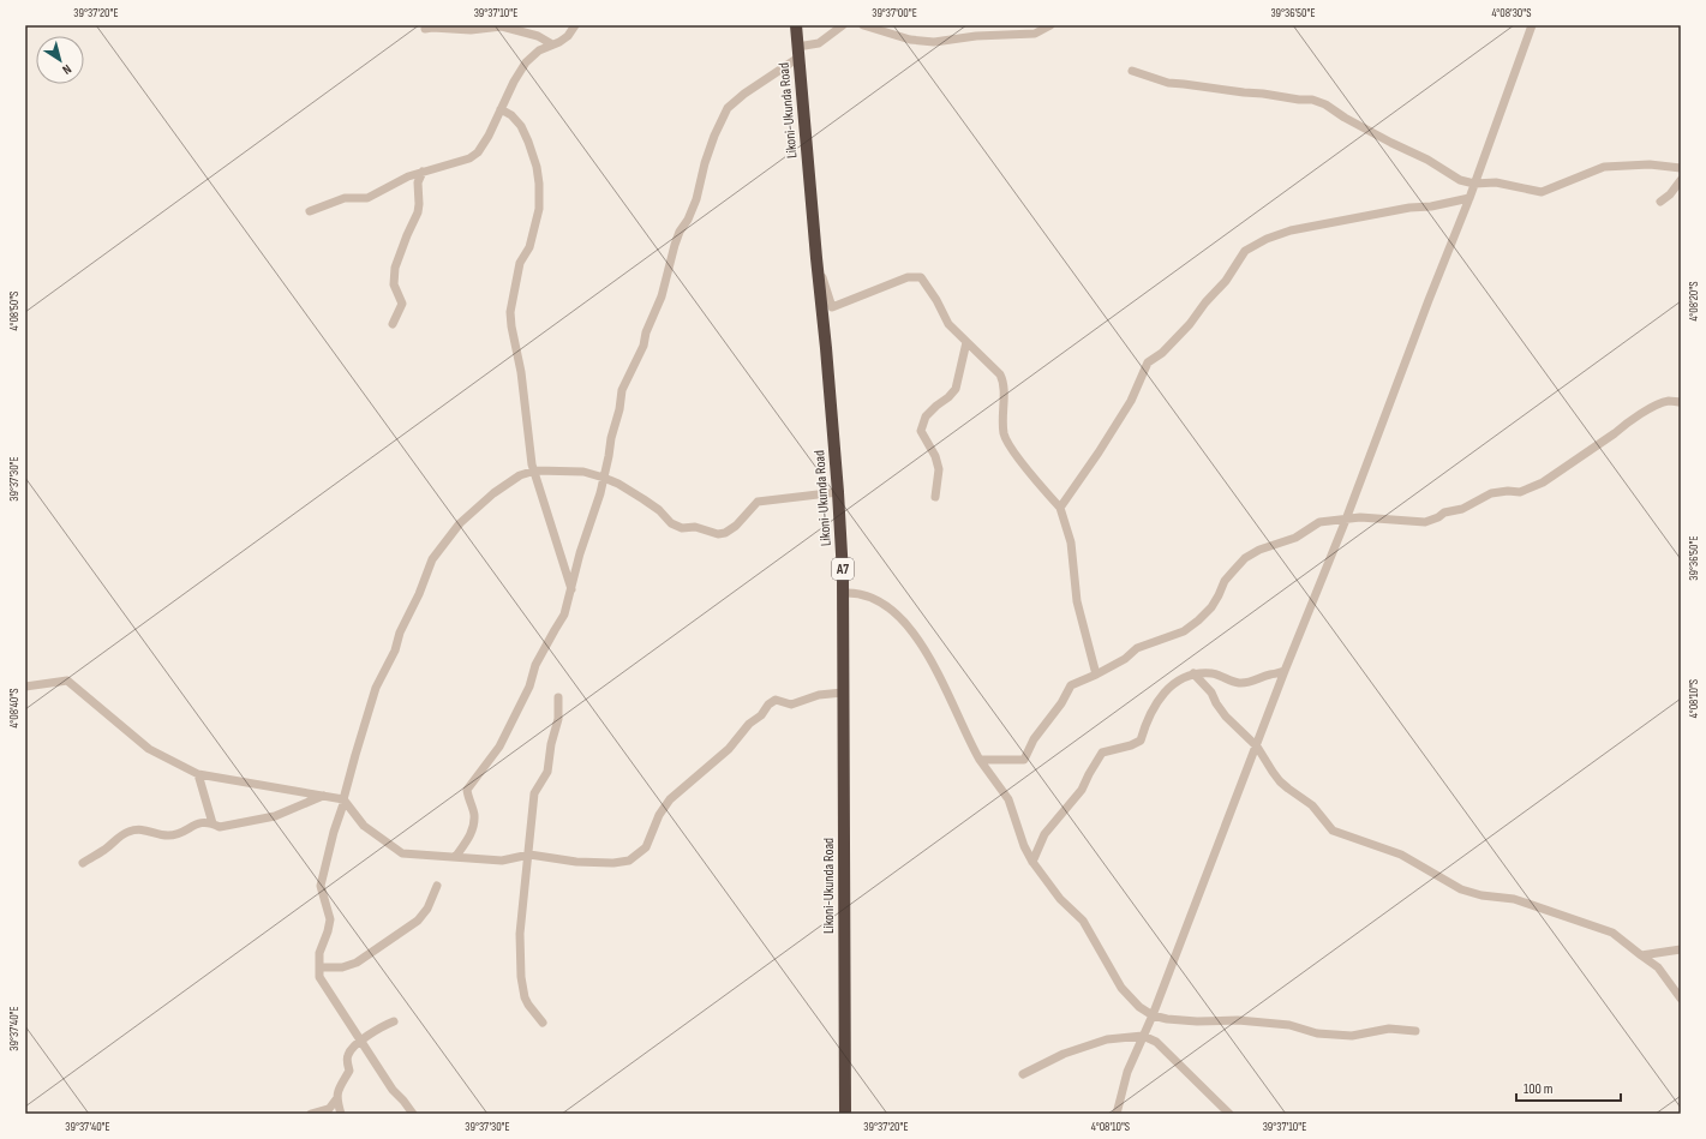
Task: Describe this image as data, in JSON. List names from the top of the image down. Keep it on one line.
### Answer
{"streets":{"highway":["Likoni-Ukunda Road","A7"]},"scale_bar":"100 m","north":"bottom right","coordinates":["39°37'20\"E","39°37'10\"E","39°37'00\"E","39°36'50\"E","4°08'30\"S","4°08'20\"S","4°08'50\"S","39°37'30\"E","4°08'10\"S","4°08'40\"S","39°37'40\"E"]}
